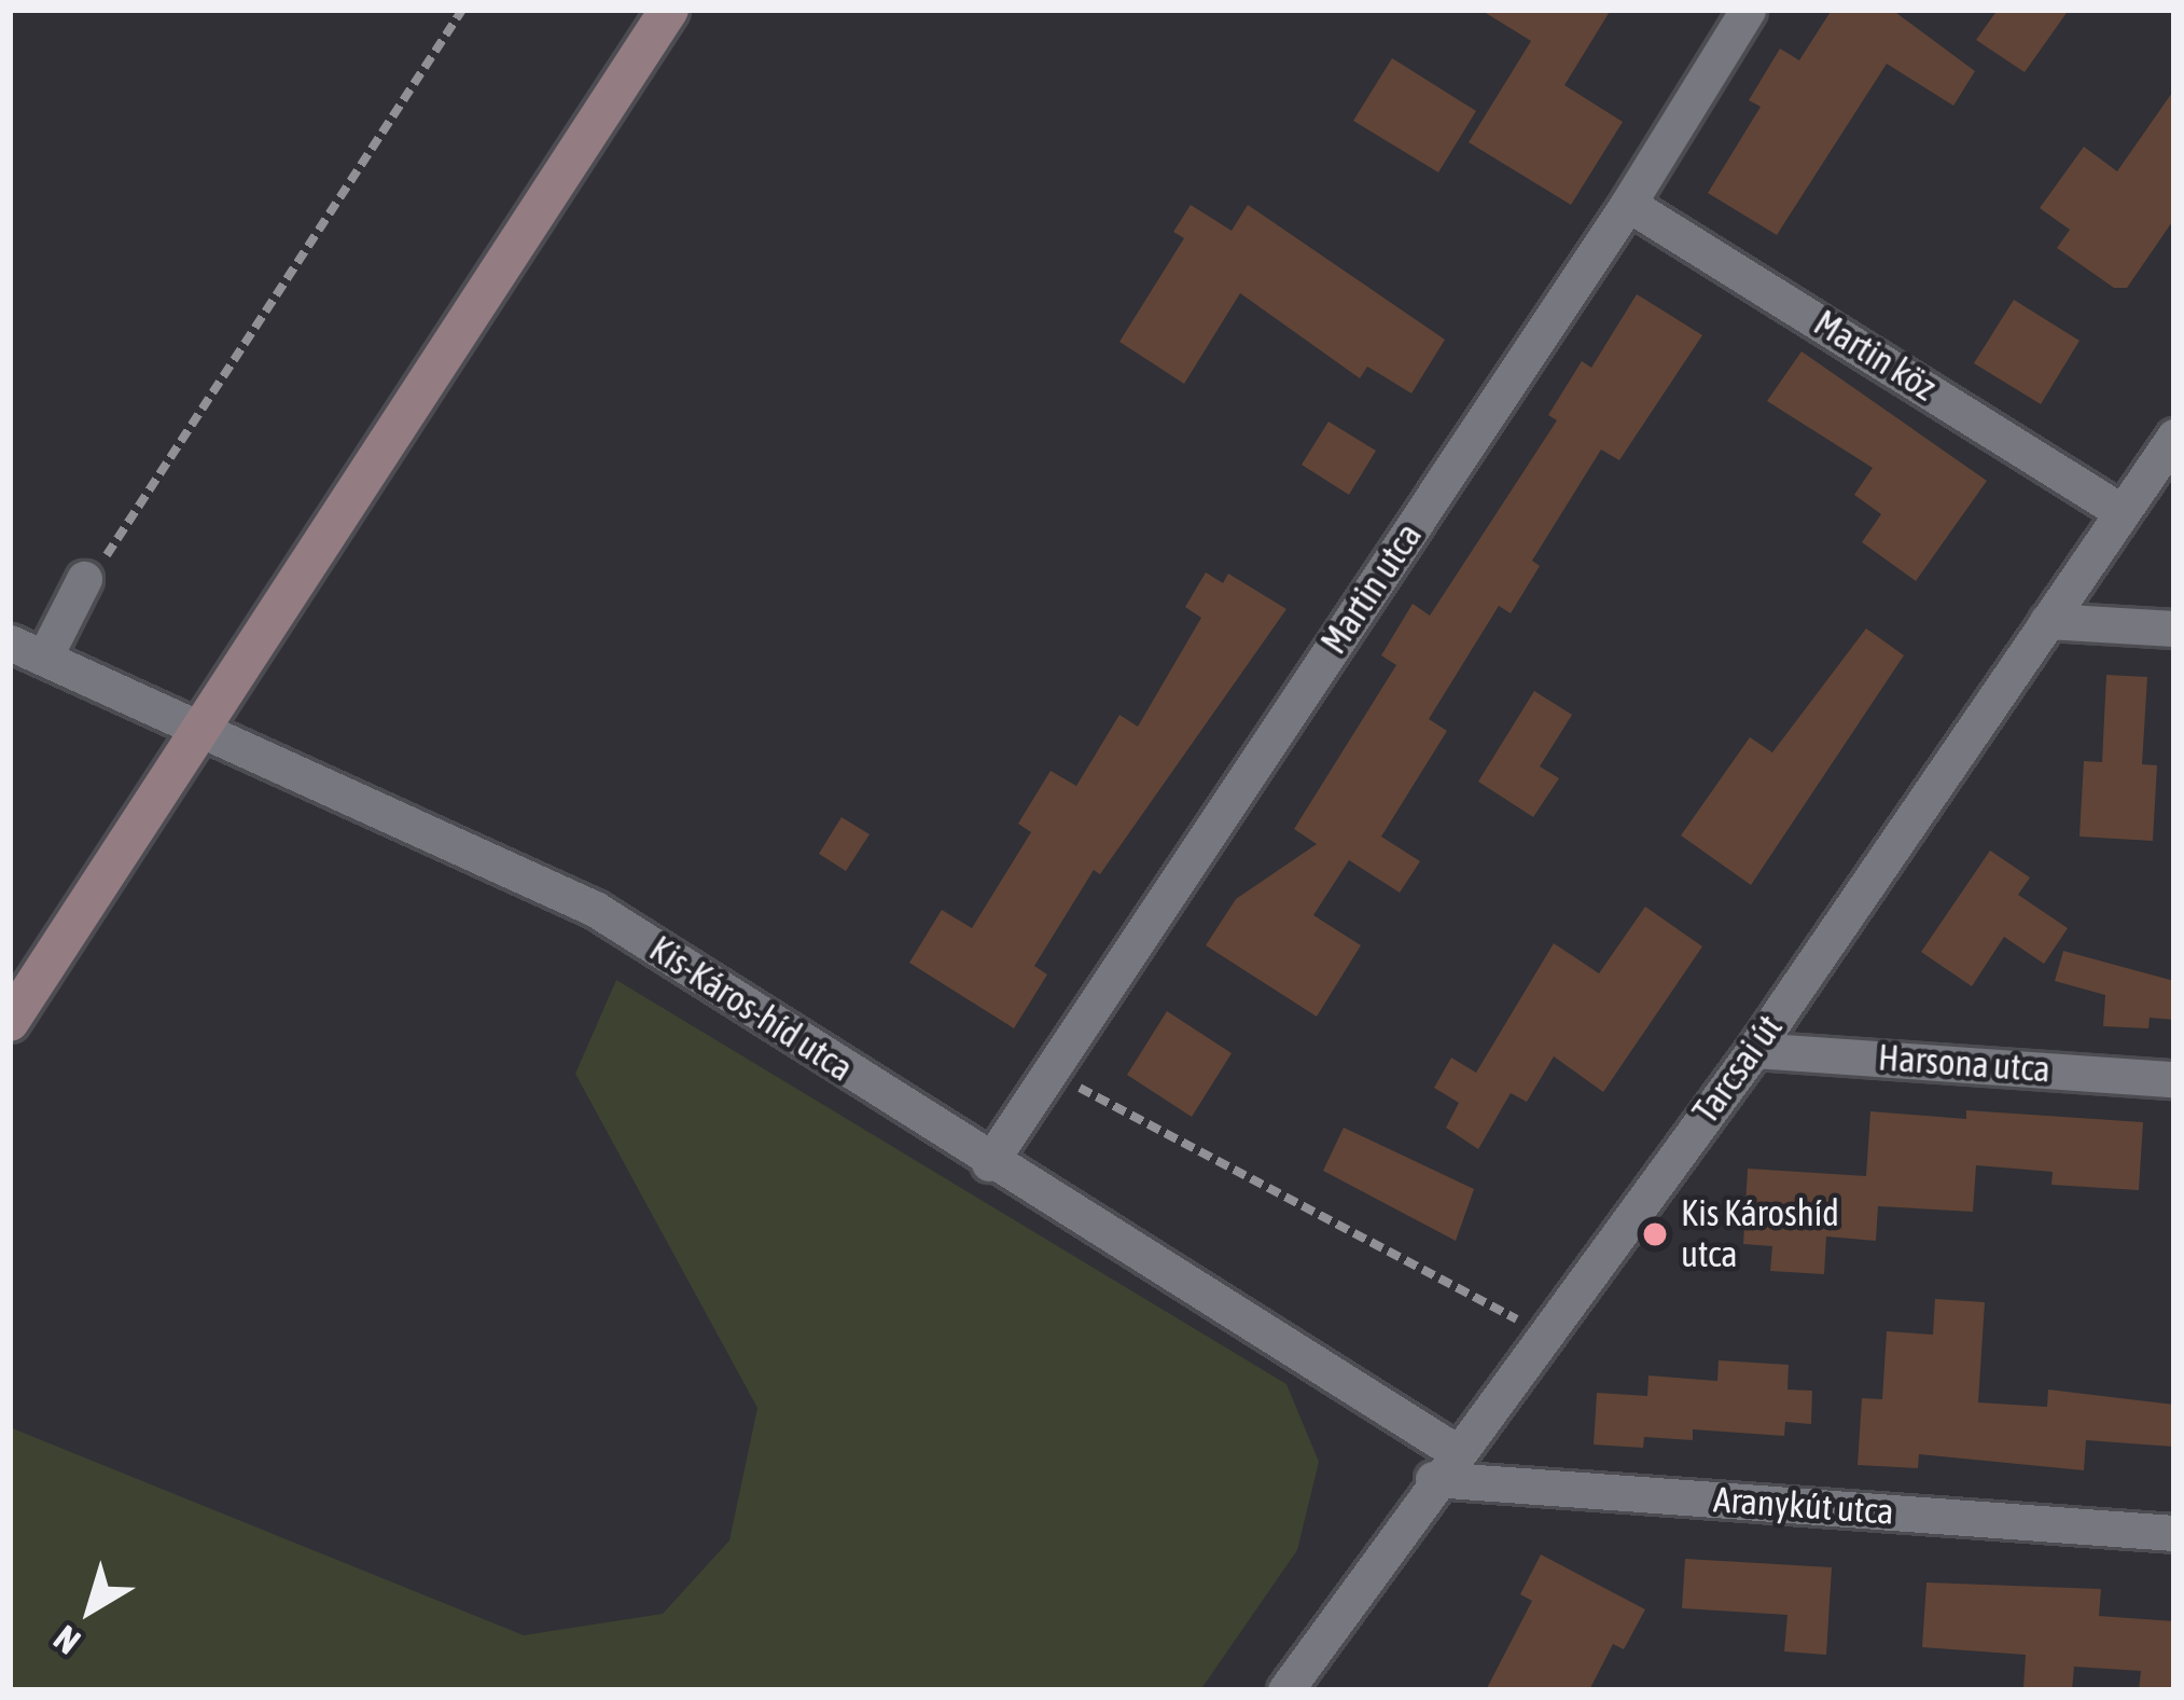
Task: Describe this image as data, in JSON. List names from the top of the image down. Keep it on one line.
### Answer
{"streets":{"street":["Martin köz","Martin utca","Kis-Káros-híd utca","Harsona utca","Tarcsai út","Aranykút utca"]},"crossings":[["Martin köz","Martin utca"],["Martin köz","Tarcsai út"],["Martin utca","Kis-Káros-híd utca"],["Kis-Káros-híd utca","Tarcsai út"],["Kis-Káros-híd utca","Aranykút utca"],["Harsona utca","Tarcsai út"],["Tarcsai út","Aranykút utca"]],"places":["Kis Károshíd utca"],"north":"bottom left"}
